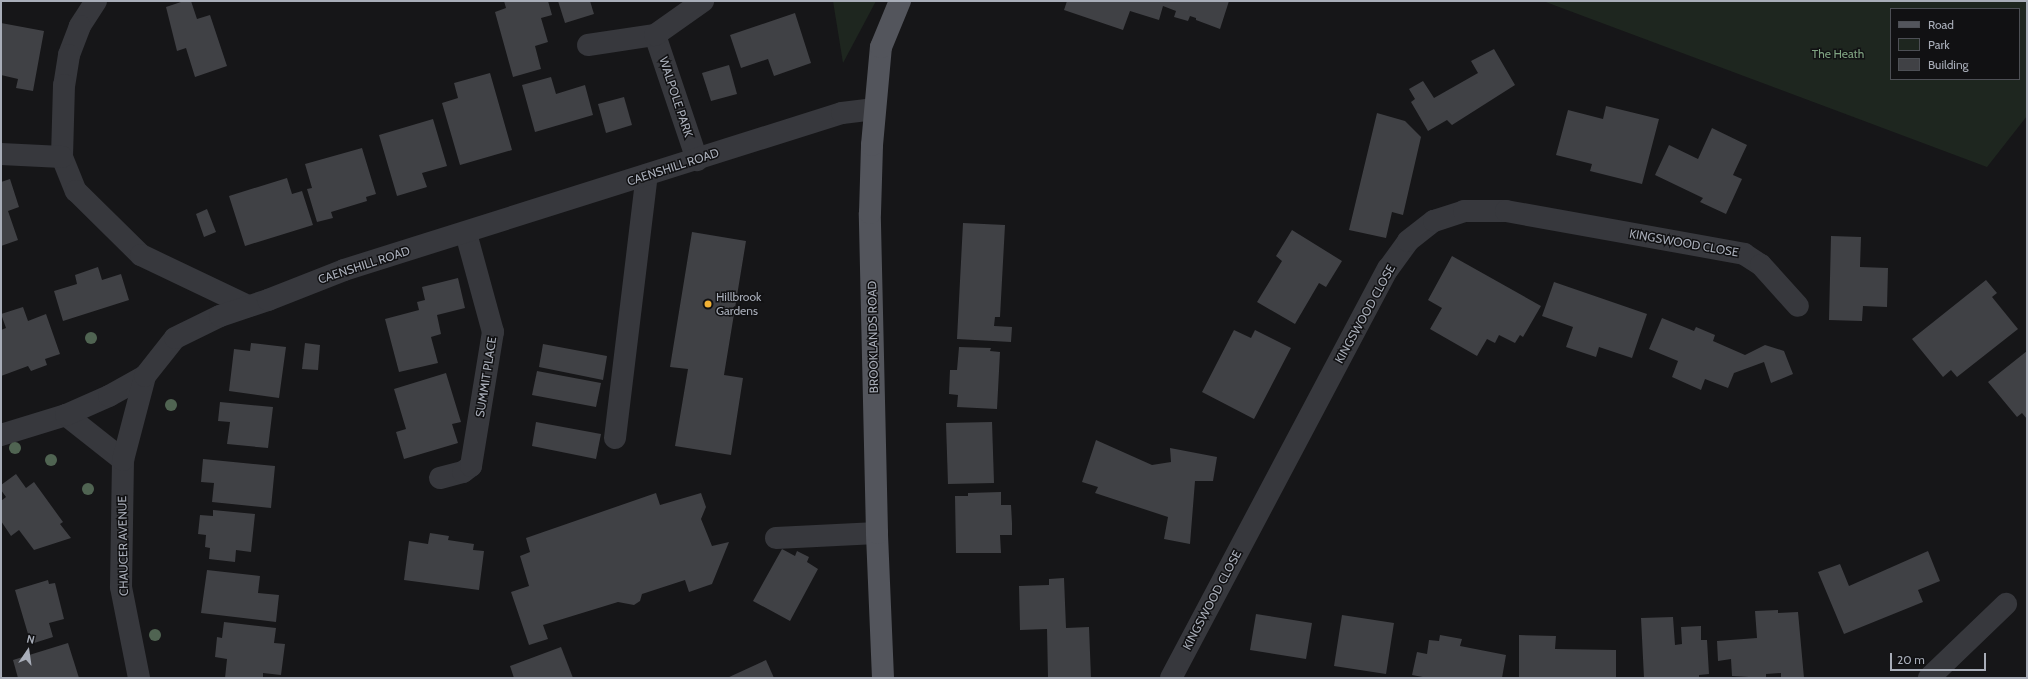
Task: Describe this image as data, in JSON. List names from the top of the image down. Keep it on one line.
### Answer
{"streets":{"main road":["BROOKLANDS ROAD"],"street":["WALPOLE PARK","CAENSHILL ROAD","KINGSWOOD CLOSE","SUMMIT PLACE","CHAUCER AVENUE"]},"crossings":[["WALPOLE PARK","CAENSHILL ROAD"],["CAENSHILL ROAD","BROOKLANDS ROAD"],["CAENSHILL ROAD","SUMMIT PLACE"],["CAENSHILL ROAD","CHAUCER AVENUE"]],"parks":["The Heath"],"places":["Hillbrook Gardens"],"legend":["Road","Park","Building"],"scale_bar":"20 m","north":"top"}
